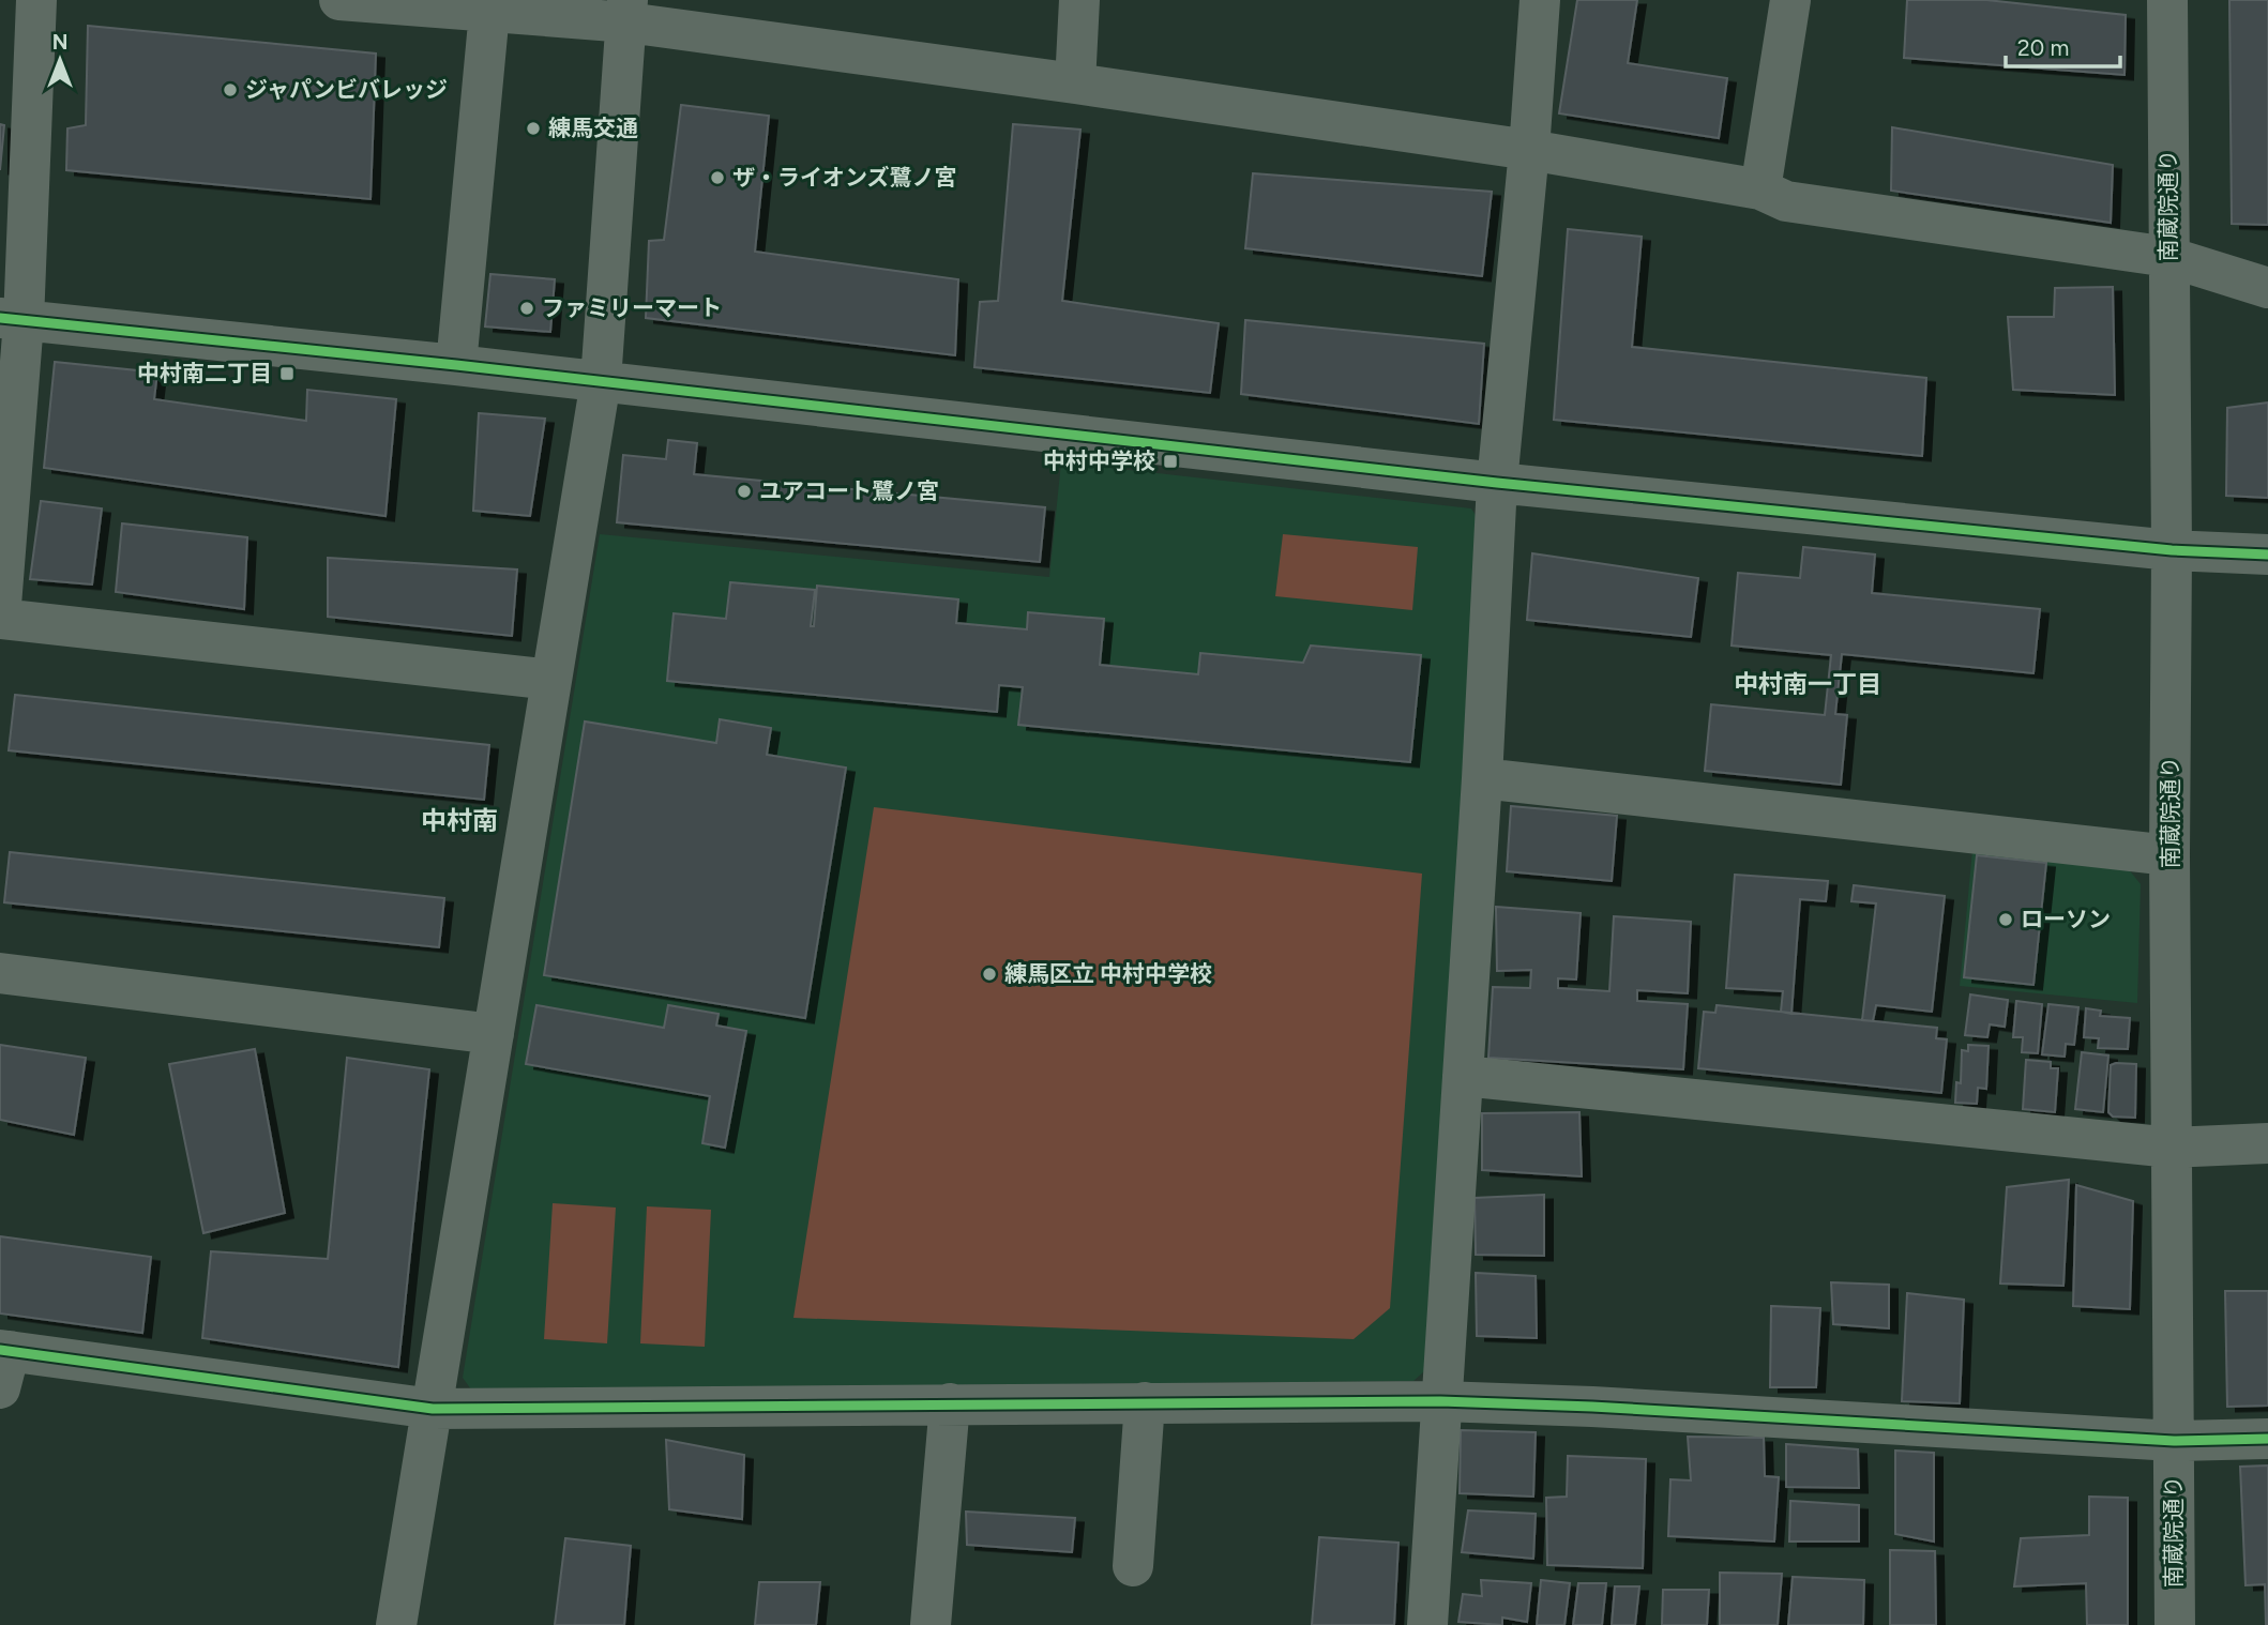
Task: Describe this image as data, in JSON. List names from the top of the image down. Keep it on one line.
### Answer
{"streets":{"street":["南蔵院通り"]},"districts":["中村南一丁目","中村南"],"places":{"other":["ジャパンビバレッジ","練馬交通","ザ・ライオンズ鷺ノ宮","ファミリーマート","ユアコート鷺ノ宮","ローソン","練馬区立 中村中学校"],"transit":["中村南二丁目","中村中学校"]},"scale_bar":"20 m","north":"top"}
